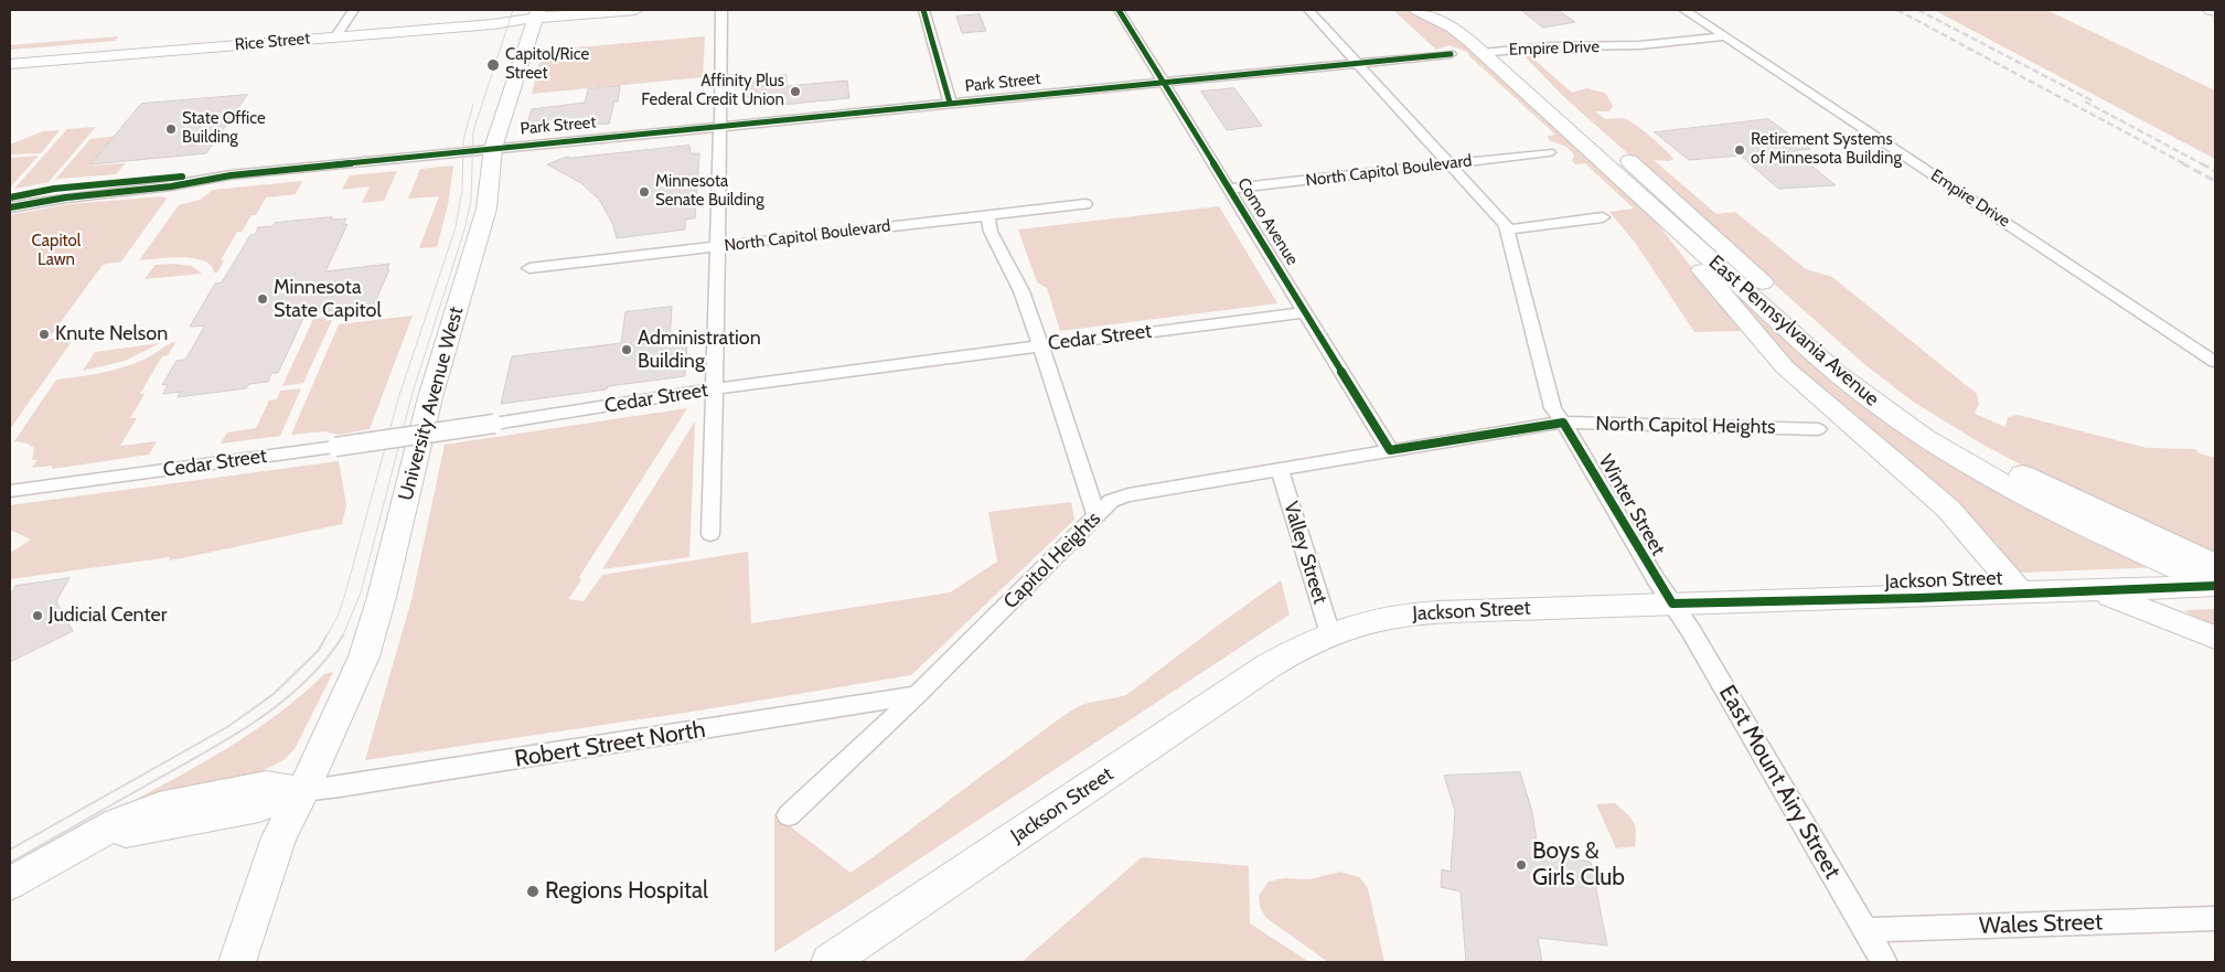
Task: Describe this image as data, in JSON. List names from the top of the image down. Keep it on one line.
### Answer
{"streets":{"main road":["Rice Street","East Pennsylvania Avenue","University Avenue West","Jackson Street","Robert Street North"],"street":["Empire Drive","Park Street","North Capitol Boulevard","Como Avenue","Cedar Street","North Capitol Heights","Winter Street","Valley Street","Capitol Heights","East Mount Airy Street","Wales Street"]},"crossings":[["Rice Street","University Avenue West"],["Empire Drive","East Pennsylvania Avenue"],["Park Street","Como Avenue"],["Park Street","University Avenue West"],["Park Street","Winter Street"],["North Capitol Boulevard","Como Avenue"],["North Capitol Boulevard","Winter Street"],["Como Avenue","Cedar Street"],["Como Avenue","North Capitol Heights"],["Como Avenue","Capitol Heights"],["East Pennsylvania Avenue","Jackson Street"],["University Avenue West","Robert Street North"],["North Capitol Heights","Winter Street"],["North Capitol Heights","Capitol Heights"],["Winter Street","Jackson Street"],["Winter Street","East Mount Airy Street"],["Valley Street","Capitol Heights"],["Valley Street","Jackson Street"],["Capitol Heights","Robert Street North"],["Jackson Street","East Mount Airy Street"],["East Mount Airy Street","Wales Street"]],"parks":["Capitol Lawn"],"places":["Capitol/Rice Street","Affinity Plus Federal Credit Union","State Office Building","Retirement Systems of Minnesota Building","Minnesota Senate Building","Minnesota State Capitol","Knute Nelson","Administration Building","Judicial Center","Boys & Girls Club","Regions Hospital"]}
